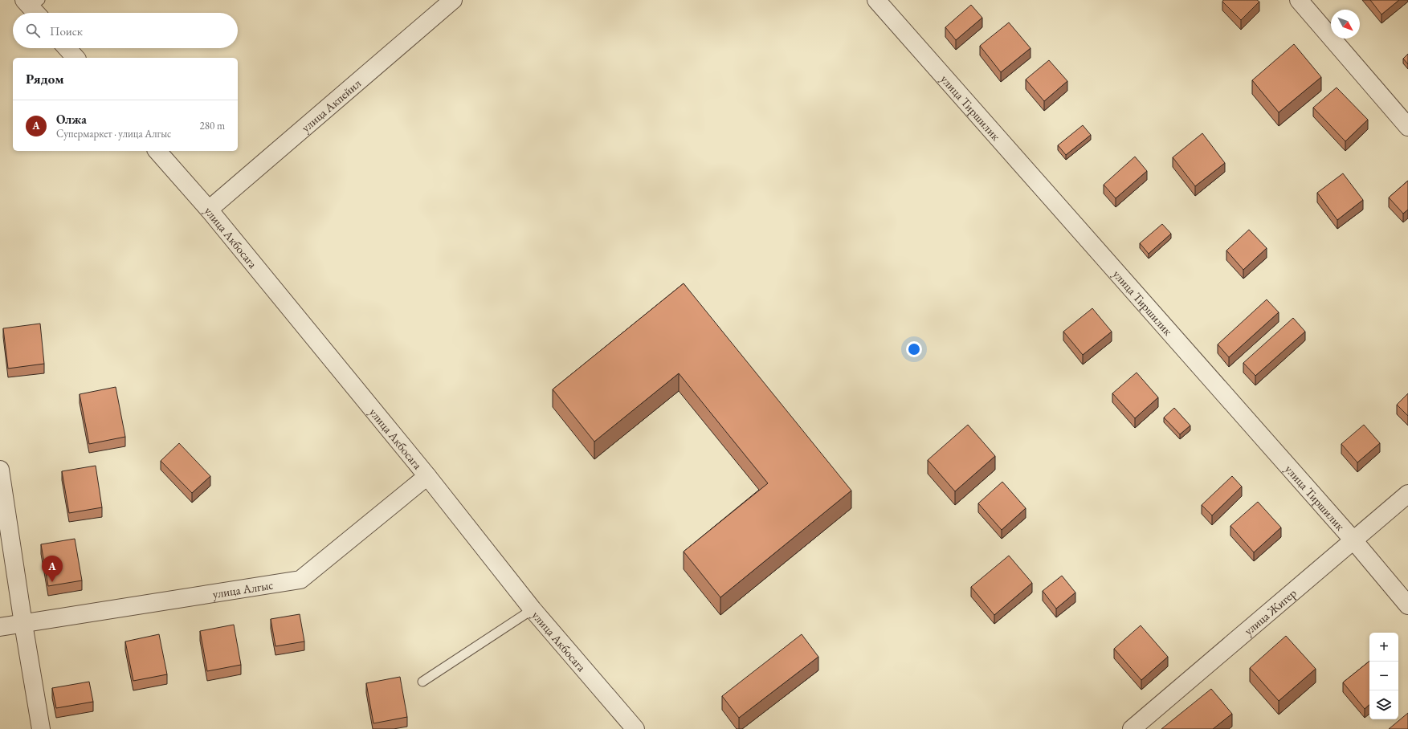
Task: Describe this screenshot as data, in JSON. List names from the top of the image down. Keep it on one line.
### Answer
{"streets":{"street":["улица Акпейил","улица Тиршилик","улица Акбосага","улица Алгыс","улица Жигер"]},"crossings":[["улица Акпейил","улица Акбосага"],["улица Тиршилик","улица Жигер"],["улица Акбосага","улица Алгыс"]],"north":"bottom right","page":{"search":"Поиск","heading":"Рядом","list":[{"mark":"A","name":"Олжа","note":"Супермаркет · улица Алгыс","value":"280 m"}],"pins":"A","map_buttons":["+","−"]}}
